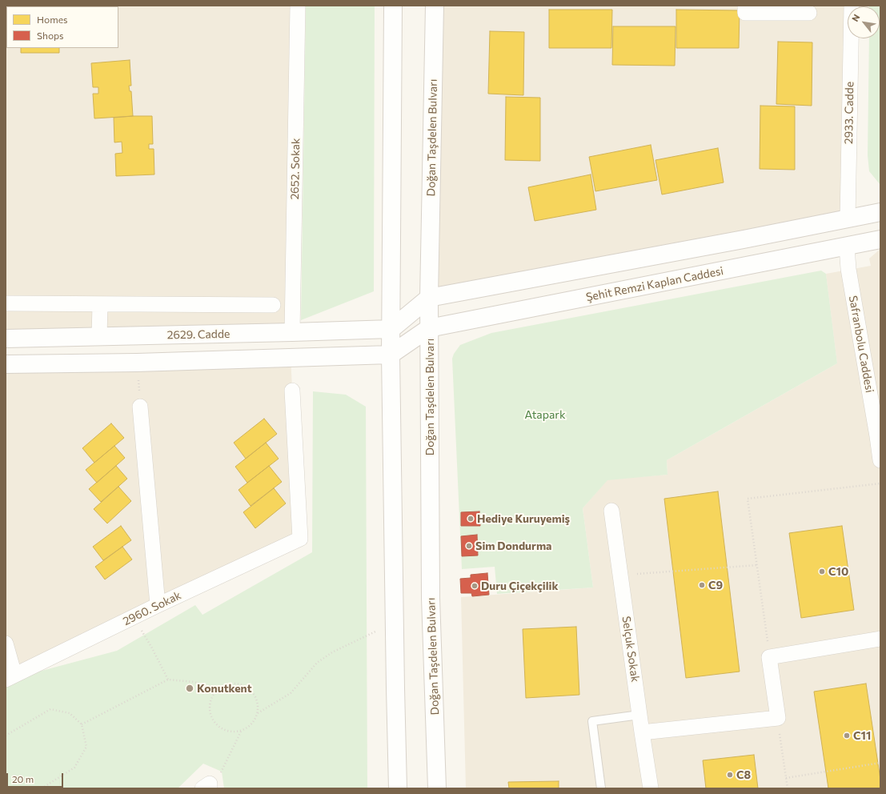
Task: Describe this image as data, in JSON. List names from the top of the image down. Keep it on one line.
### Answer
{"streets":{"main road":["Doğan Taşdelen Bulvarı","Şehit Remzi Kaplan Caddesi","2629. Cadde"],"street":["2933. Cadde","2652. Sokak","Safranbolu Caddesi","2960. Sokak","Selçuk Sokak"]},"crossings":[["Doğan Taşdelen Bulvarı","Şehit Remzi Kaplan Caddesi"],["2652. Sokak","2629. Cadde"],["Şehit Remzi Kaplan Caddesi","Safranbolu Caddesi"]],"parks":["Atapark"],"places":["Hediye Kuruyemiş","Sim Dondurma","C10","C9","Duru Çiçekçilik","Konutkent","C11","C8"],"legend":["Homes","Shops"],"scale_bar":"20 m","north":"top left"}
